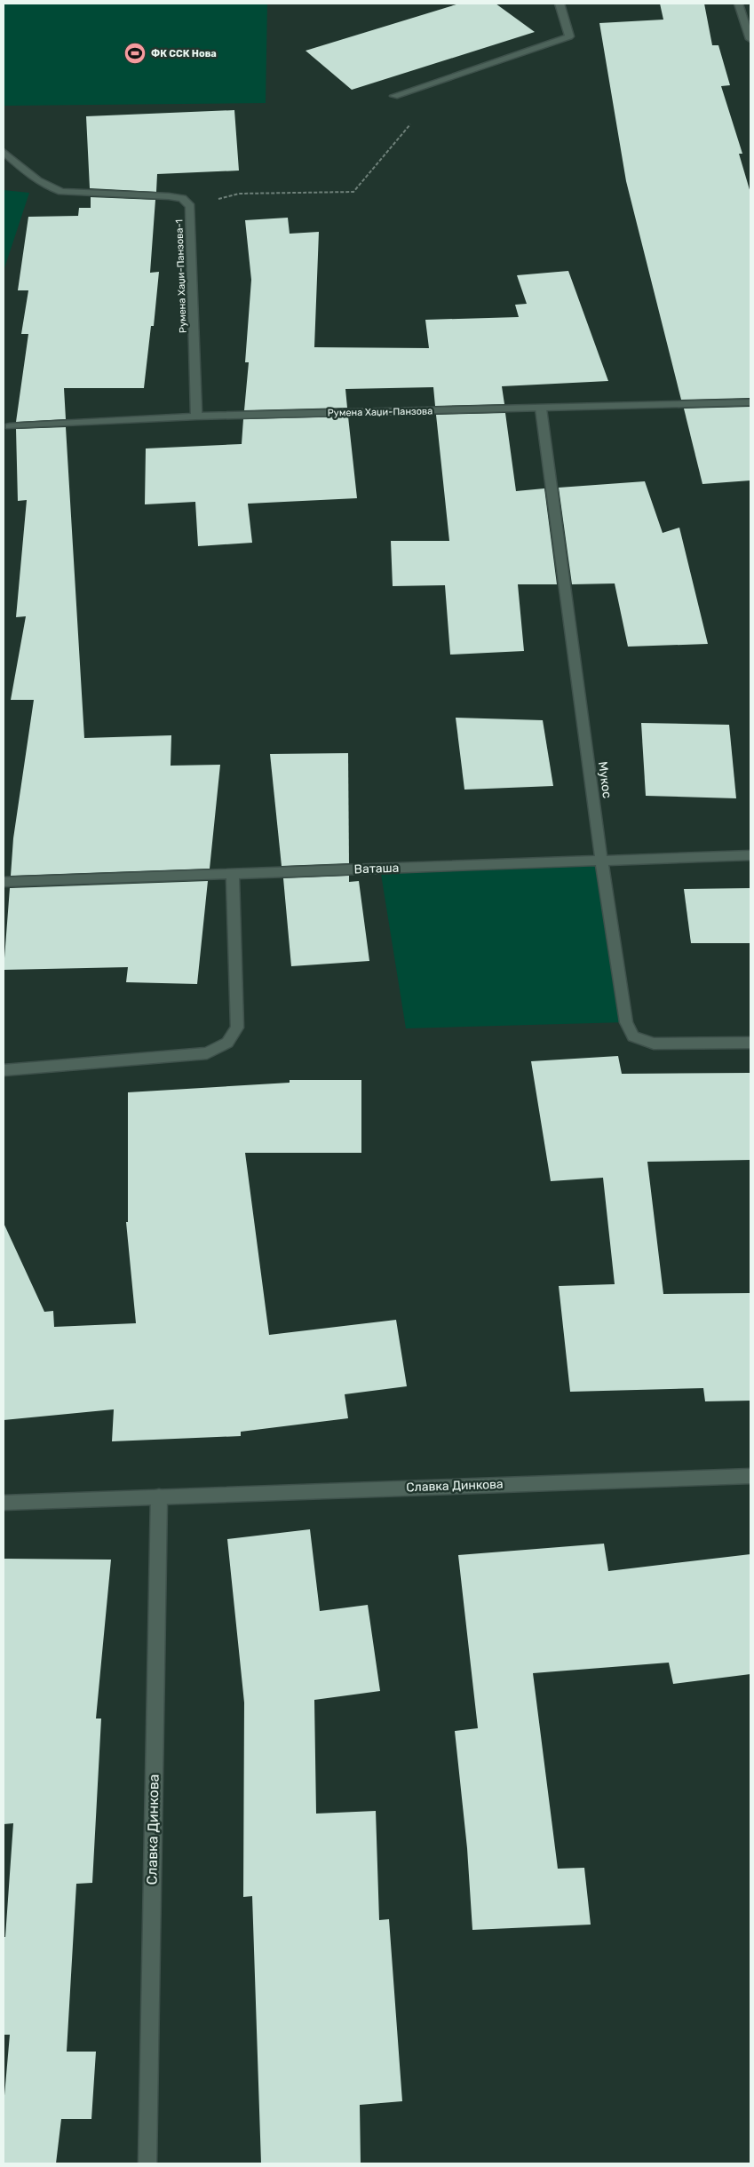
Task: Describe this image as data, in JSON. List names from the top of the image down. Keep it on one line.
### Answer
{"streets":{"street":["Румена Хаџи-Панзова-1","Румена Хаџи-Панзова","Мукос","Ваташа","Славка Динкова"]},"crossings":[["Румена Хаџи-Панзова-1","Румена Хаџи-Панзова"],["Румена Хаџи-Панзова","Мукос"],["Мукос","Ваташа"]],"places":{"sports":["ФК ССК Нова"]}}
